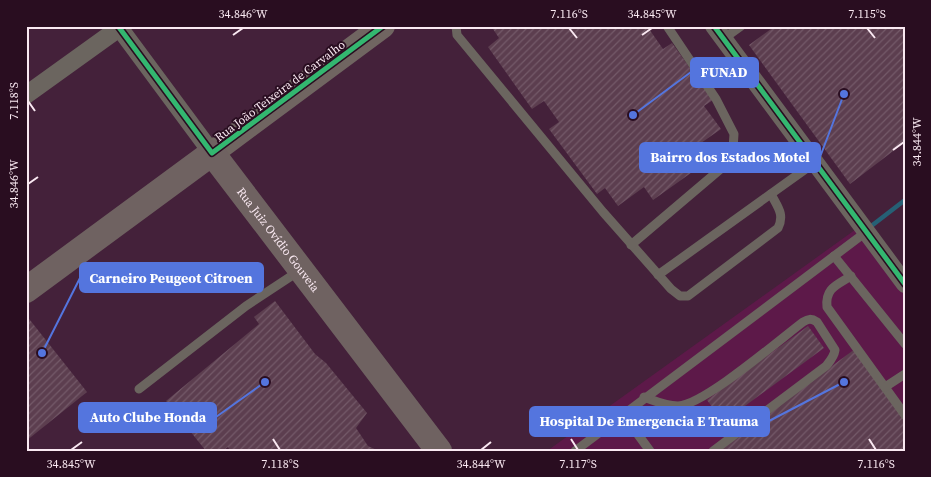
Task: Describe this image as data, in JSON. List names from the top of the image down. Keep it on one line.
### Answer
{"streets":{"main road":["Rua João Teixeira de Carvalho","Rua Juiz Ovídio Gouveia"]},"crossings":[["Rua João Teixeira de Carvalho","Rua Juiz Ovídio Gouveia"]],"places":["Bairro dos Estados Motel","FUNAD","Carneiro Peugeot Citroen","Auto Clube Honda","Hospital De Emergencia E Trauma"],"coordinates":["34.846°W","7.116°S","34.845°W","7.115°S","7.118°S","34.844°W","7.117°S"]}
